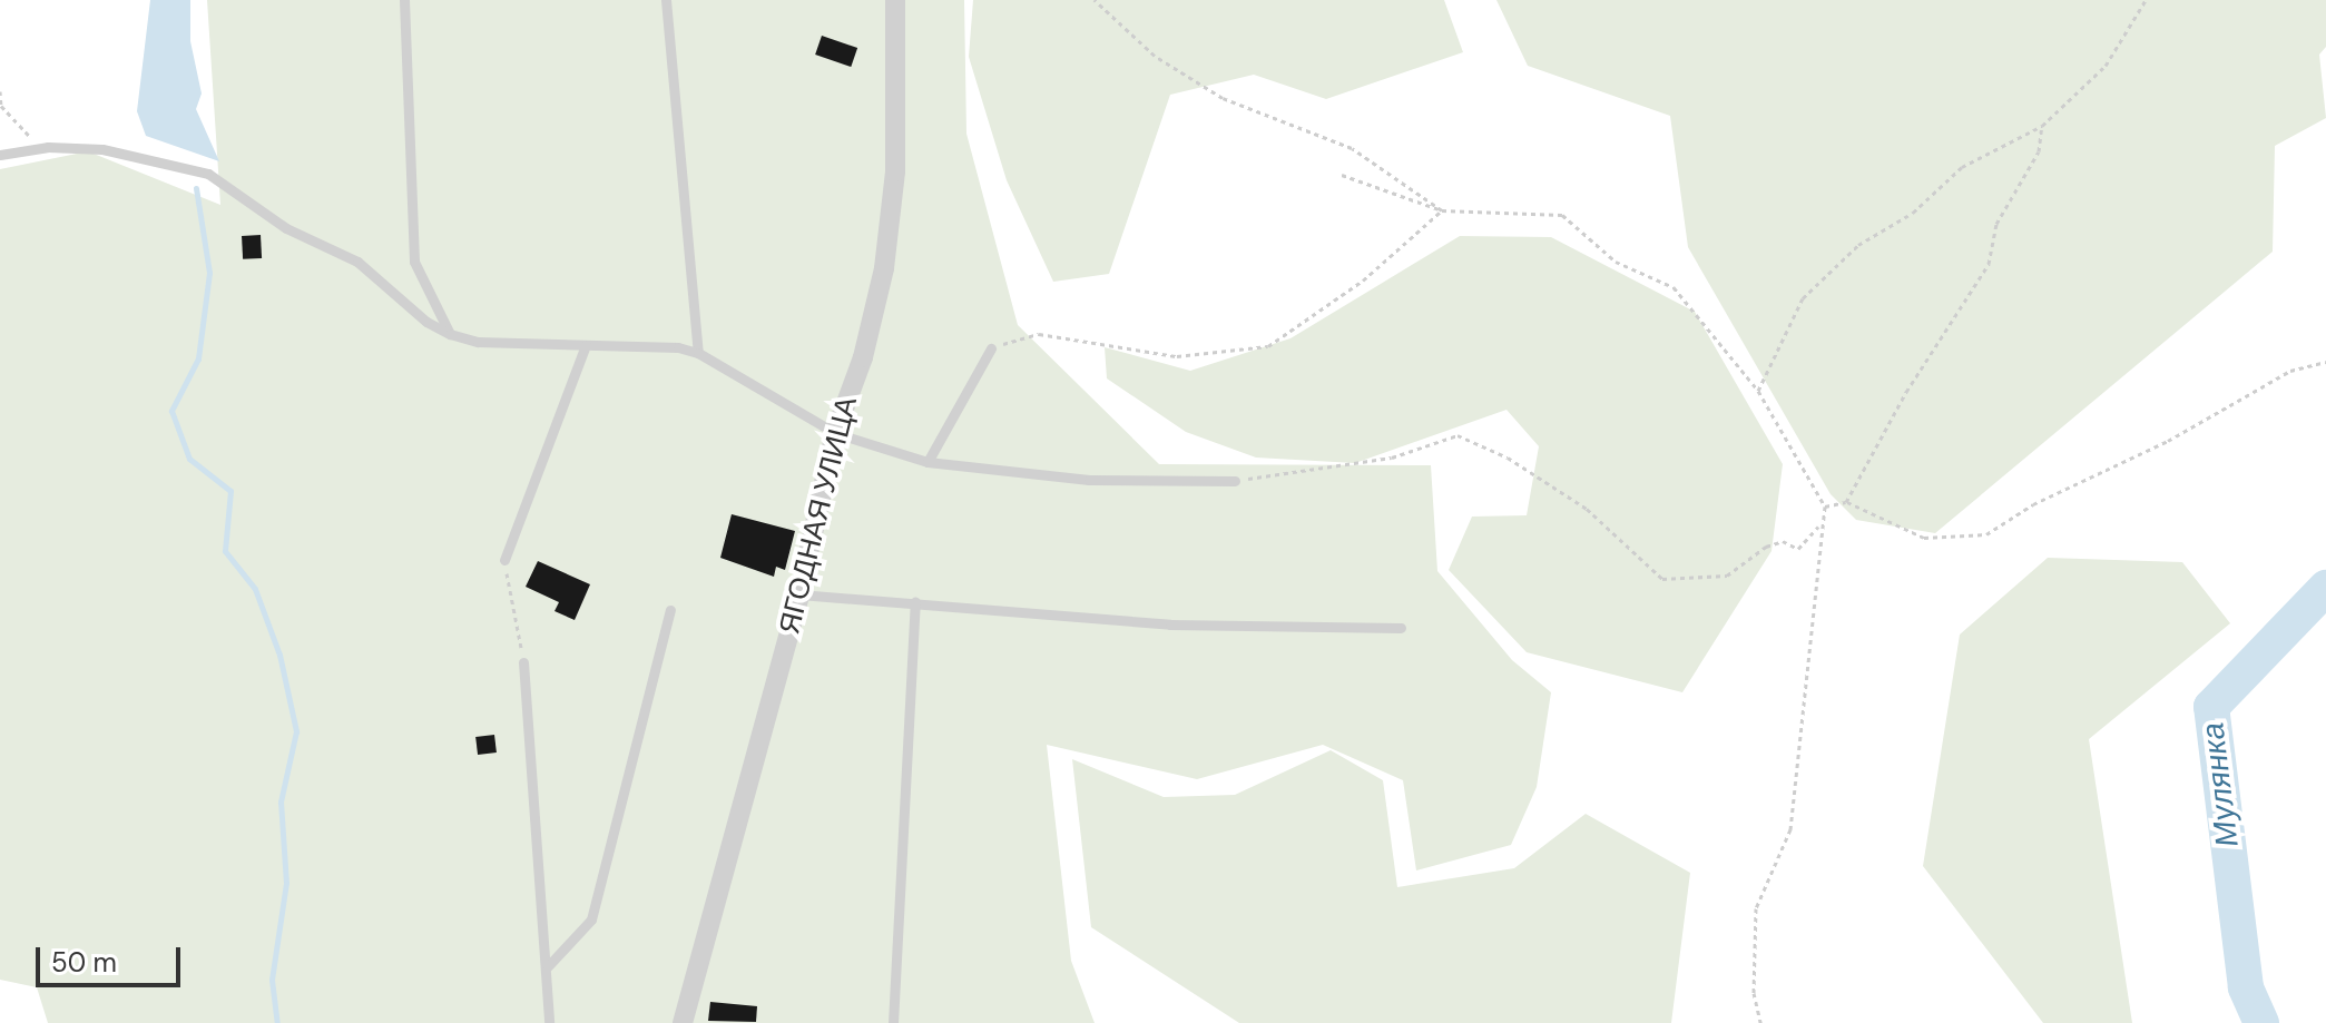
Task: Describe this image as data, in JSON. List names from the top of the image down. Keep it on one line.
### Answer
{"streets":{"street":["ЯГОДНАЯ УЛИЦА"]},"water":["Мулянка"],"scale_bar":"50 m"}
